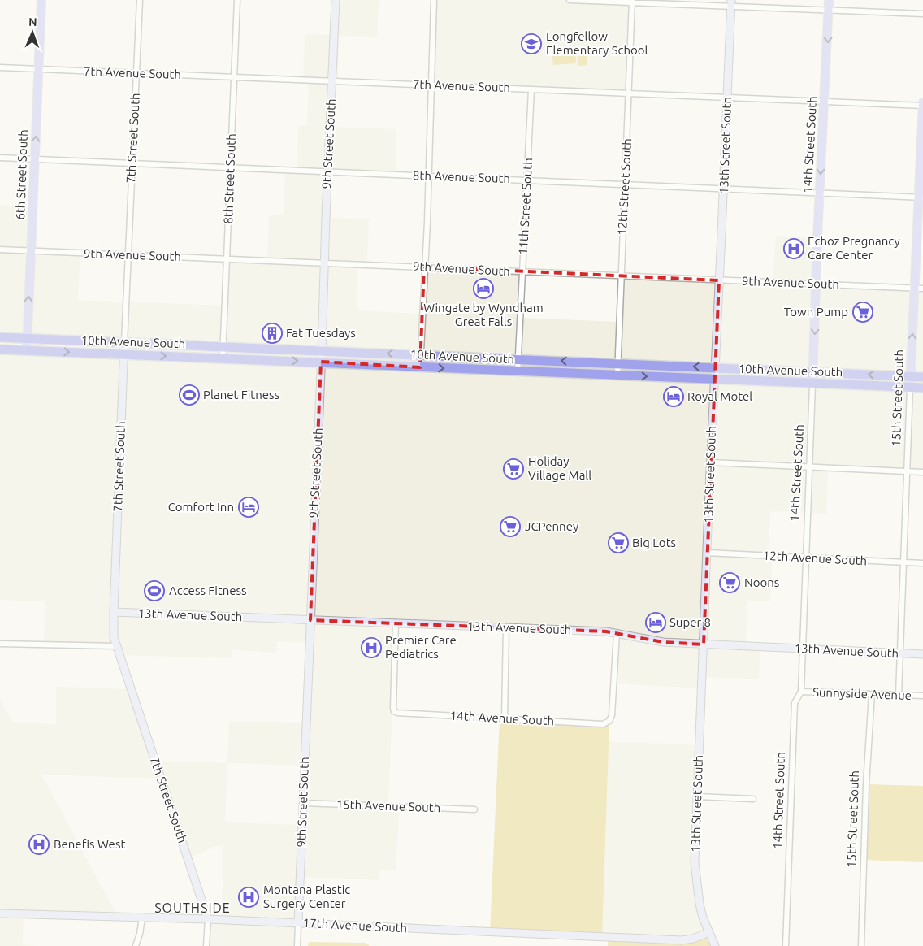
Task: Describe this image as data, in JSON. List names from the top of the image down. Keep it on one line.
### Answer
{"streets":{"highway":["10th Avenue South"],"main road":["14th Street South","6th Street South","15th Street South"],"street":["7th Avenue South","7th Street South","9th Street South","13th Street South","8th Avenue South","8th Street South","12th Street South","11th Street South","9th Avenue South","12th Avenue South","13th Avenue South","Sunnyside Avenue","14th Avenue South","15th Avenue South","17th Avenue South"]},"crossings":[["7th Avenue South","7th Street South"],["7th Avenue South","9th Street South"],["7th Avenue South","14th Street South"],["7th Avenue South","13th Street South"],["7th Avenue South","6th Street South"],["7th Avenue South","8th Street South"],["7th Avenue South","12th Street South"],["7th Avenue South","11th Street South"],["7th Avenue South","15th Street South"],["7th Street South","8th Avenue South"],["7th Street South","9th Avenue South"],["7th Street South","10th Avenue South"],["7th Street South","13th Avenue South"],["7th Street South","17th Avenue South"],["9th Street South","8th Avenue South"],["9th Street South","9th Avenue South"],["9th Street South","10th Avenue South"],["9th Street South","13th Avenue South"],["9th Street South","15th Avenue South"],["9th Street South","17th Avenue South"],["14th Street South","8th Avenue South"],["14th Street South","9th Avenue South"],["14th Street South","10th Avenue South"],["14th Street South","12th Avenue South"],["14th Street South","13th Avenue South"],["14th Street South","Sunnyside Avenue"],["13th Street South","8th Avenue South"],["13th Street South","9th Avenue South"],["13th Street South","10th Avenue South"],["13th Street South","12th Avenue South"],["13th Street South","13th Avenue South"],["13th Street South","17th Avenue South"],["6th Street South","8th Avenue South"],["6th Street South","9th Avenue South"],["6th Street South","10th Avenue South"],["8th Avenue South","8th Street South"],["8th Avenue South","12th Street South"],["8th Avenue South","11th Street South"],["8th Avenue South","15th Street South"],["8th Street South","9th Avenue South"],["8th Street South","10th Avenue South"],["12th Street South","9th Avenue South"],["12th Street South","10th Avenue South"],["11th Street South","9th Avenue South"],["11th Street South","10th Avenue South"],["9th Avenue South","15th Street South"],["10th Avenue South","15th Street South"],["15th Street South","12th Avenue South"],["15th Street South","13th Avenue South"],["15th Street South","Sunnyside Avenue"],["13th Avenue South","14th Avenue South"]],"one_way":["6th Street South"],"districts":["SOUTHSIDE"],"places":{"school or university":["Longfellow Elementary School"],"hospital":["Echoz Pregnancy Care Center","Premier Care Pediatrics","Benefis West","Montana Plastic Surgery Center"],"hotel":["Wingate by Wyndham Great Falls","Royal Motel","Comfort Inn","Super 8"],"supermarket":["Town Pump","Holiday Village Mall","JCPenney","Big Lots","Noons"],"building":["Fat Tuesdays"],"sports":["Planet Fitness","Access Fitness"]},"north":"top"}
